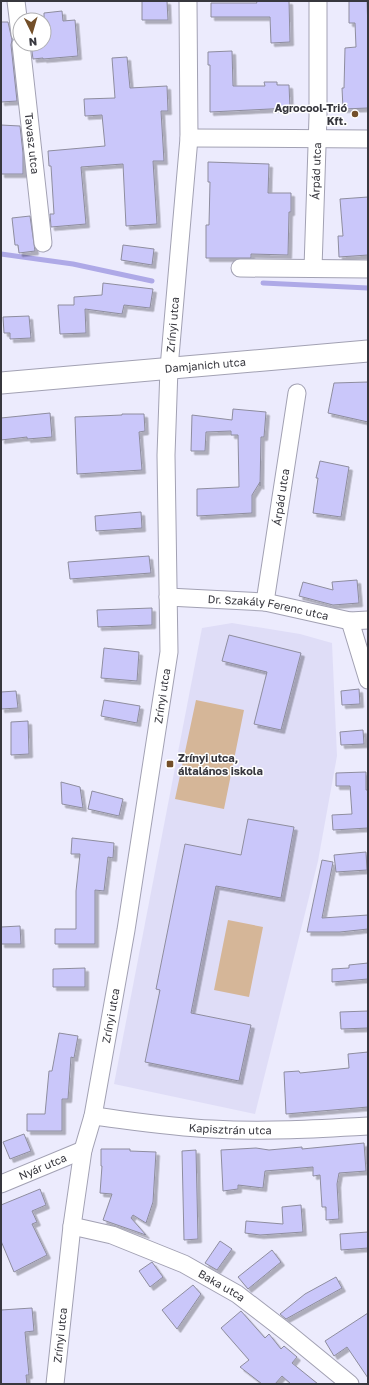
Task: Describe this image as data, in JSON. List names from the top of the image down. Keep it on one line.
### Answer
{"streets":{"street":["Tavasz utca","Árpád utca","Zrínyi utca","Damjanich utca","Dr. Szakály Ferenc utca","Kapisztrán utca","Nyár utca","Baka utca"]},"crossings":[["Árpád utca","Dr. Szakály Ferenc utca"],["Zrínyi utca","Damjanich utca"],["Zrínyi utca","Dr. Szakály Ferenc utca"],["Zrínyi utca","Kapisztrán utca"],["Zrínyi utca","Nyár utca"],["Zrínyi utca","Baka utca"]],"places":{"other":["Agrocool-Trió Kft."],"transit":["Zrínyi utca, általános iskola"]},"north":"bottom"}
